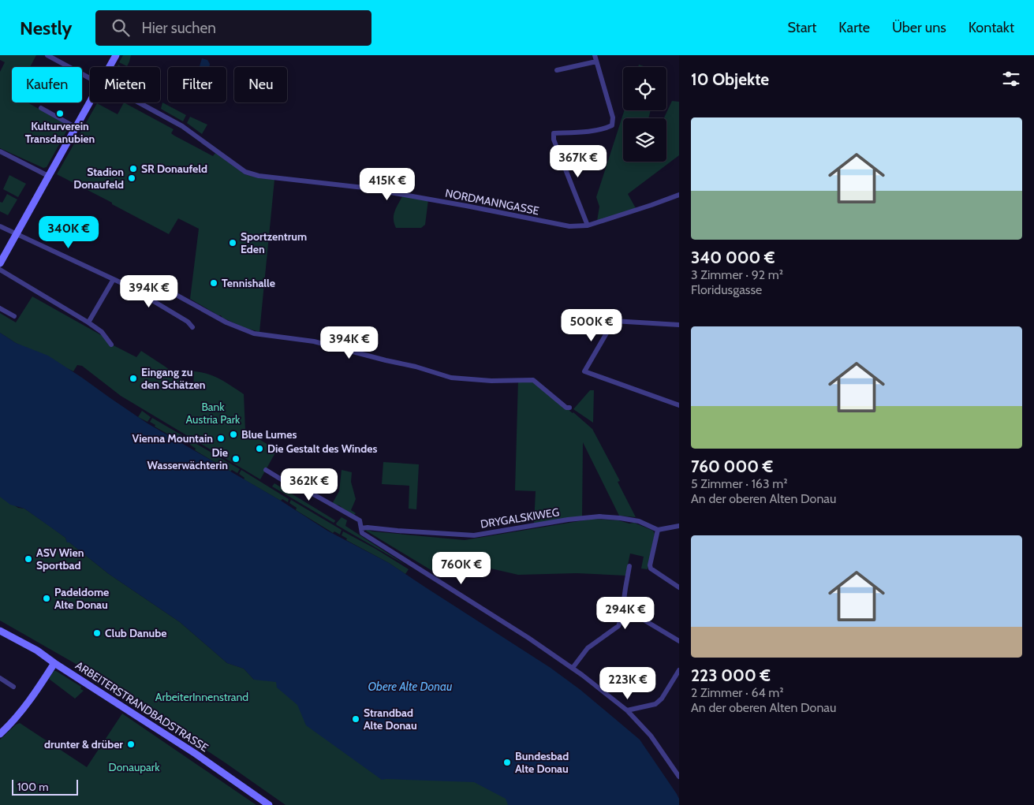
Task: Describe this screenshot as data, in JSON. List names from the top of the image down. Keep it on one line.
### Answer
{"streets":{"main road":["ARBEITERSTRANDBADSTRASSE"],"street":["NORDMANNGASSE","DRYGALSKIWEG"]},"water":["Obere Alte Donau"],"parks":["Bank Austria Park","ArbeiterInnenstrand","Donaupark"],"places":["Kulturverein Transdanubien","SR Donaufeld","Stadion Donaufeld","Sportzentrum Eden","Tennishalle","Eingang zu den Schätzen","Blue Lumes","Vienna Mountain","Die Gestalt des Windes","Die Wasserwächterin","ASV Wien Sportbad","Padeldome Alte Donau","Club Danube","Strandbad Alte Donau","drunter & drüber","Bundesbad Alte Donau"],"scale_bar":"100 m","page":{"header":"Nestly","search":"Hier suchen","nav":["Start","Karte","Über uns","Kontakt"],"heading":"10 Objekte","chip":["Kaufen","Mieten","Filter","Neu"],"list":[{"name":"340 000 €","note":"3 Zimmer · 92 m² · Floridusgasse"},{"name":"760 000 €","note":"5 Zimmer · 163 m² · An der oberen Alten Donau"},{"name":"223 000 €","note":"2 Zimmer · 64 m² · An der oberen Alten Donau"}],"price":["367K €","415K €","340K €","394K €","500K €","394K €","362K €","760K €","294K €","223K €"],"scale":"100 m"}}
